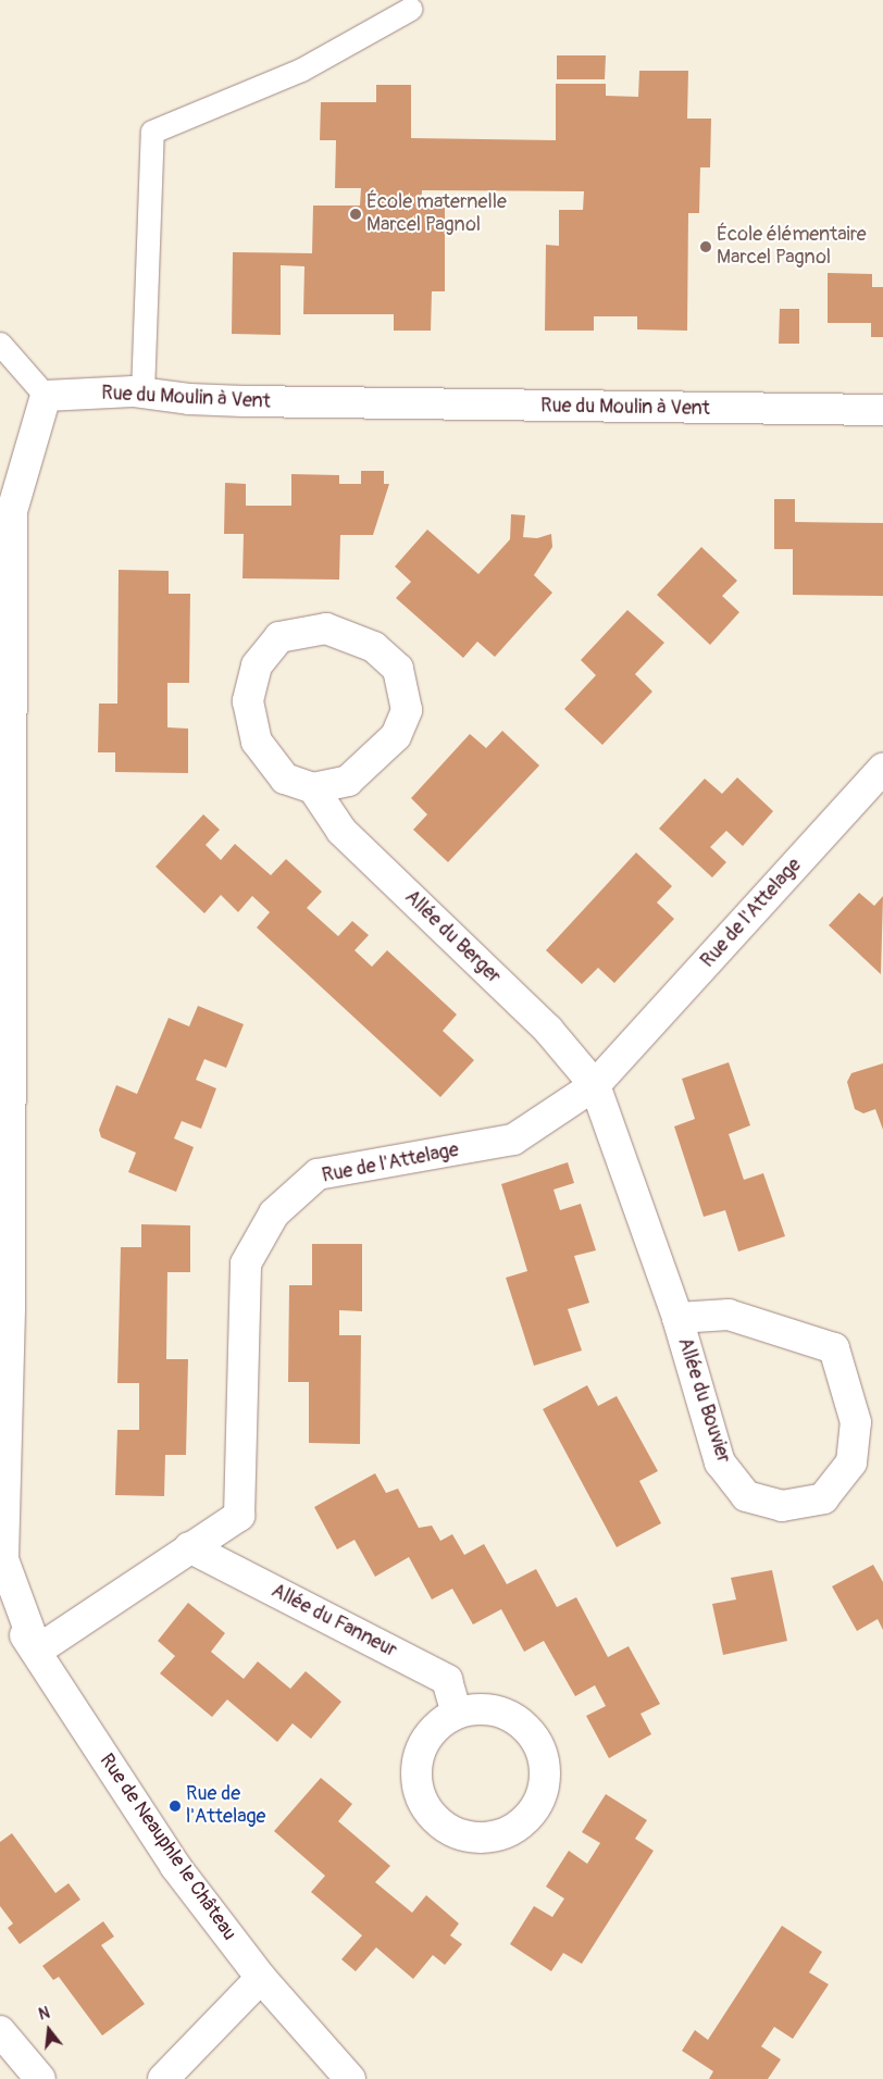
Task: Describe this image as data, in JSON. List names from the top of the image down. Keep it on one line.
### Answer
{"streets":{"street":["Rue du Moulin à Vent","Rue de l'Attelage","Allée du Berger","Allée du Bouvier","Allée du Fanneur","Rue de Neauphle le Château"]},"crossings":[["Rue de l'Attelage","Allée du Berger"],["Rue de l'Attelage","Allée du Bouvier"],["Rue de l'Attelage","Allée du Fanneur"],["Rue de l'Attelage","Rue de Neauphle le Château"],["Allée du Berger","Allée du Bouvier"]],"places":["École maternelle Marcel Pagnol","École élémentaire Marcel Pagnol","Rue de l'Attelage"],"north":"top"}
